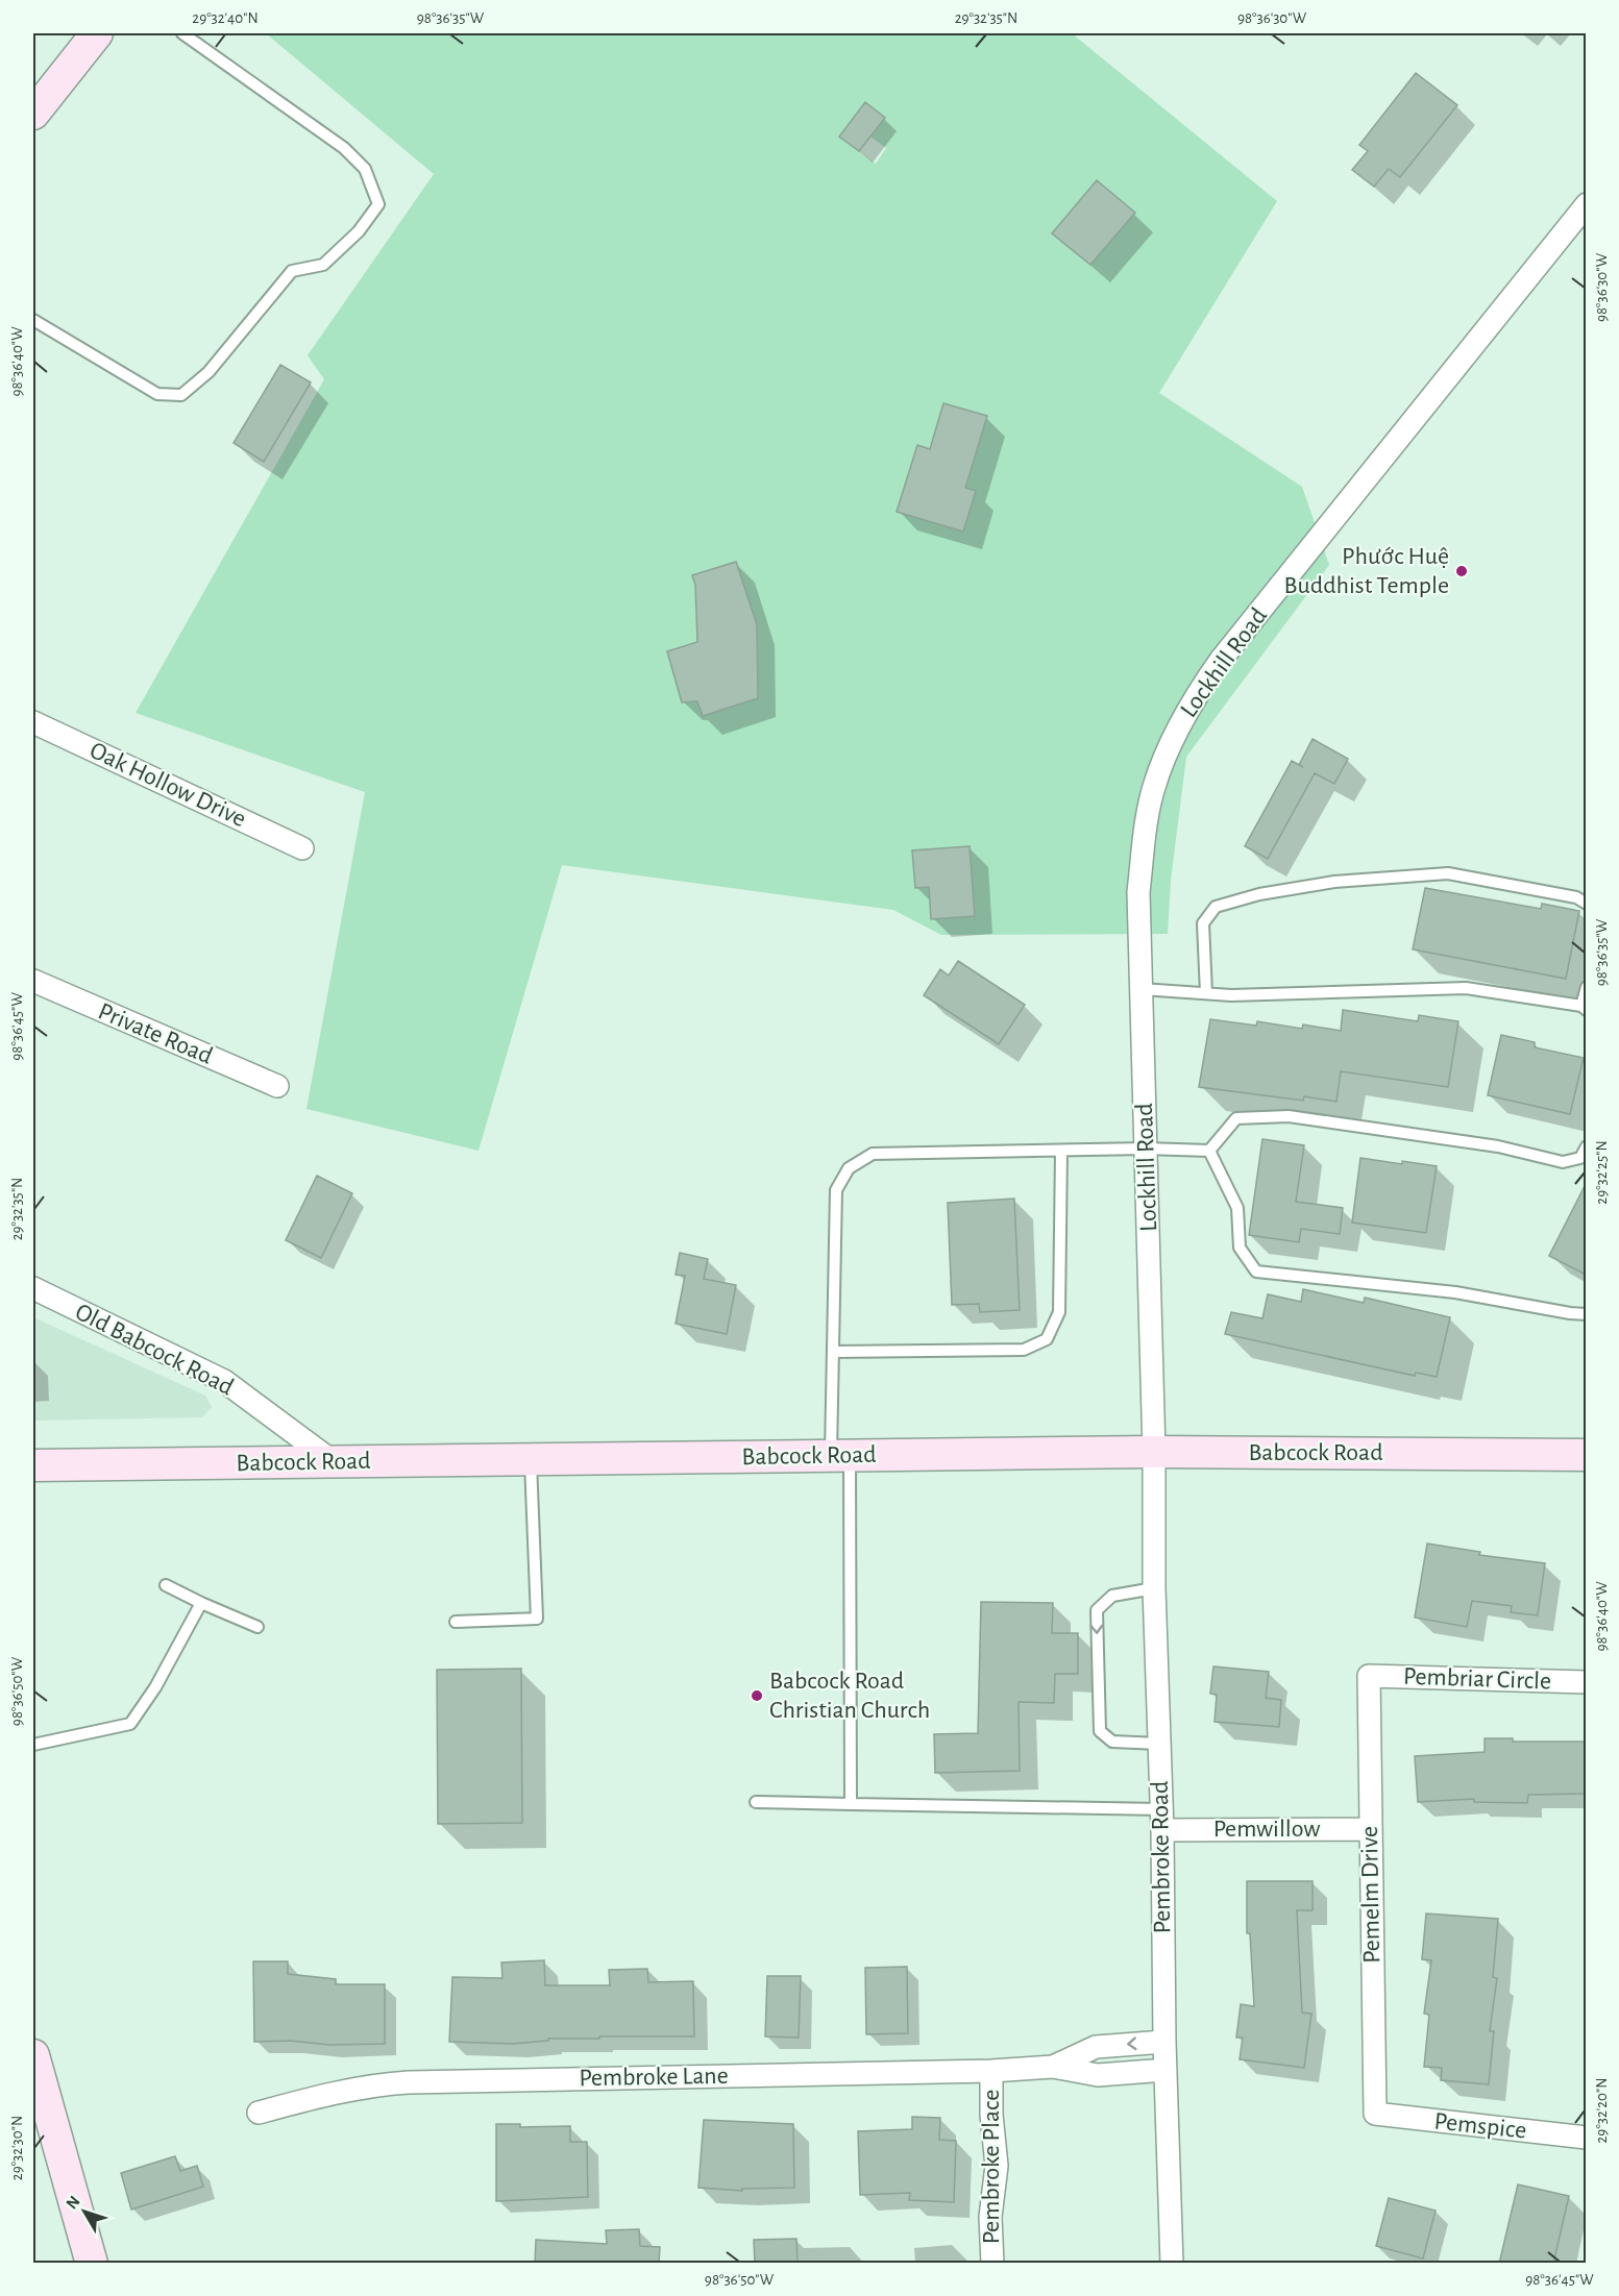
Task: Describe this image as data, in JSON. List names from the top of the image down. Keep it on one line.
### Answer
{"streets":{"main road":["Babcock Road"],"street":["Lockhill Road","Oak Hollow Drive","Private Road","Old Babcock Road","Pembriar Circle","Pemwillow","Pembroke Road","Pemelm Drive","Pembroke Lane","Pemspice","Pembroke Place"]},"crossings":[["Lockhill Road","Babcock Road"],["Lockhill Road","Pembroke Road"],["Old Babcock Road","Babcock Road"],["Babcock Road","Pembroke Road"],["Pembriar Circle","Pemelm Drive"],["Pemwillow","Pembroke Road"],["Pemwillow","Pemelm Drive"],["Pembroke Road","Pembroke Lane"],["Pemelm Drive","Pemspice"],["Pembroke Lane","Pembroke Place"]],"places":["Phước Huệ Buddhist Temple","Babcock Road Christian Church"],"north":"top left","coordinates":["29°32'40\"N","98°36'35\"W","29°32'35\"N","98°36'30\"W","98°36'40\"W","98°36'45\"W","29°32'25\"N","98°36'50\"W","29°32'20\"N","29°32'30\"N"]}
